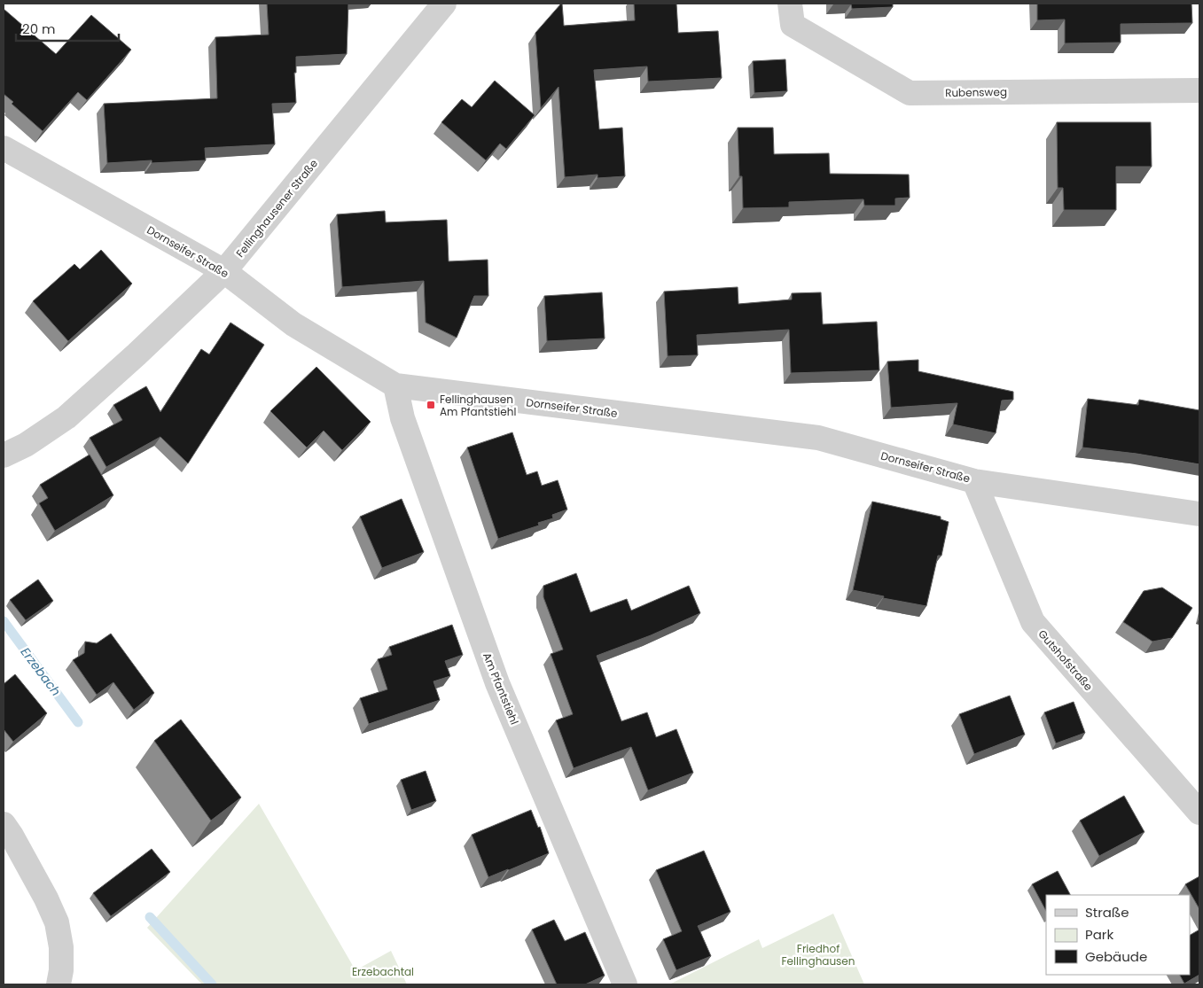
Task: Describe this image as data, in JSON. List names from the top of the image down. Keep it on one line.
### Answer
{"streets":{"street":["Rubensweg","Fellinghausener Straße","Dornseifer Straße","Gutshofstraße","Am Pfantstiehl"]},"crossings":[["Fellinghausener Straße","Dornseifer Straße"],["Dornseifer Straße","Gutshofstraße"],["Dornseifer Straße","Am Pfantstiehl"]],"water":["Erzebach"],"parks":["Friedhof Fellinghausen","Erzebachtal"],"places":{"transit":["Fellinghausen Am Pfantstiehl"]},"legend":["Straße","Park","Gebäude"],"scale_bar":"20 m"}
